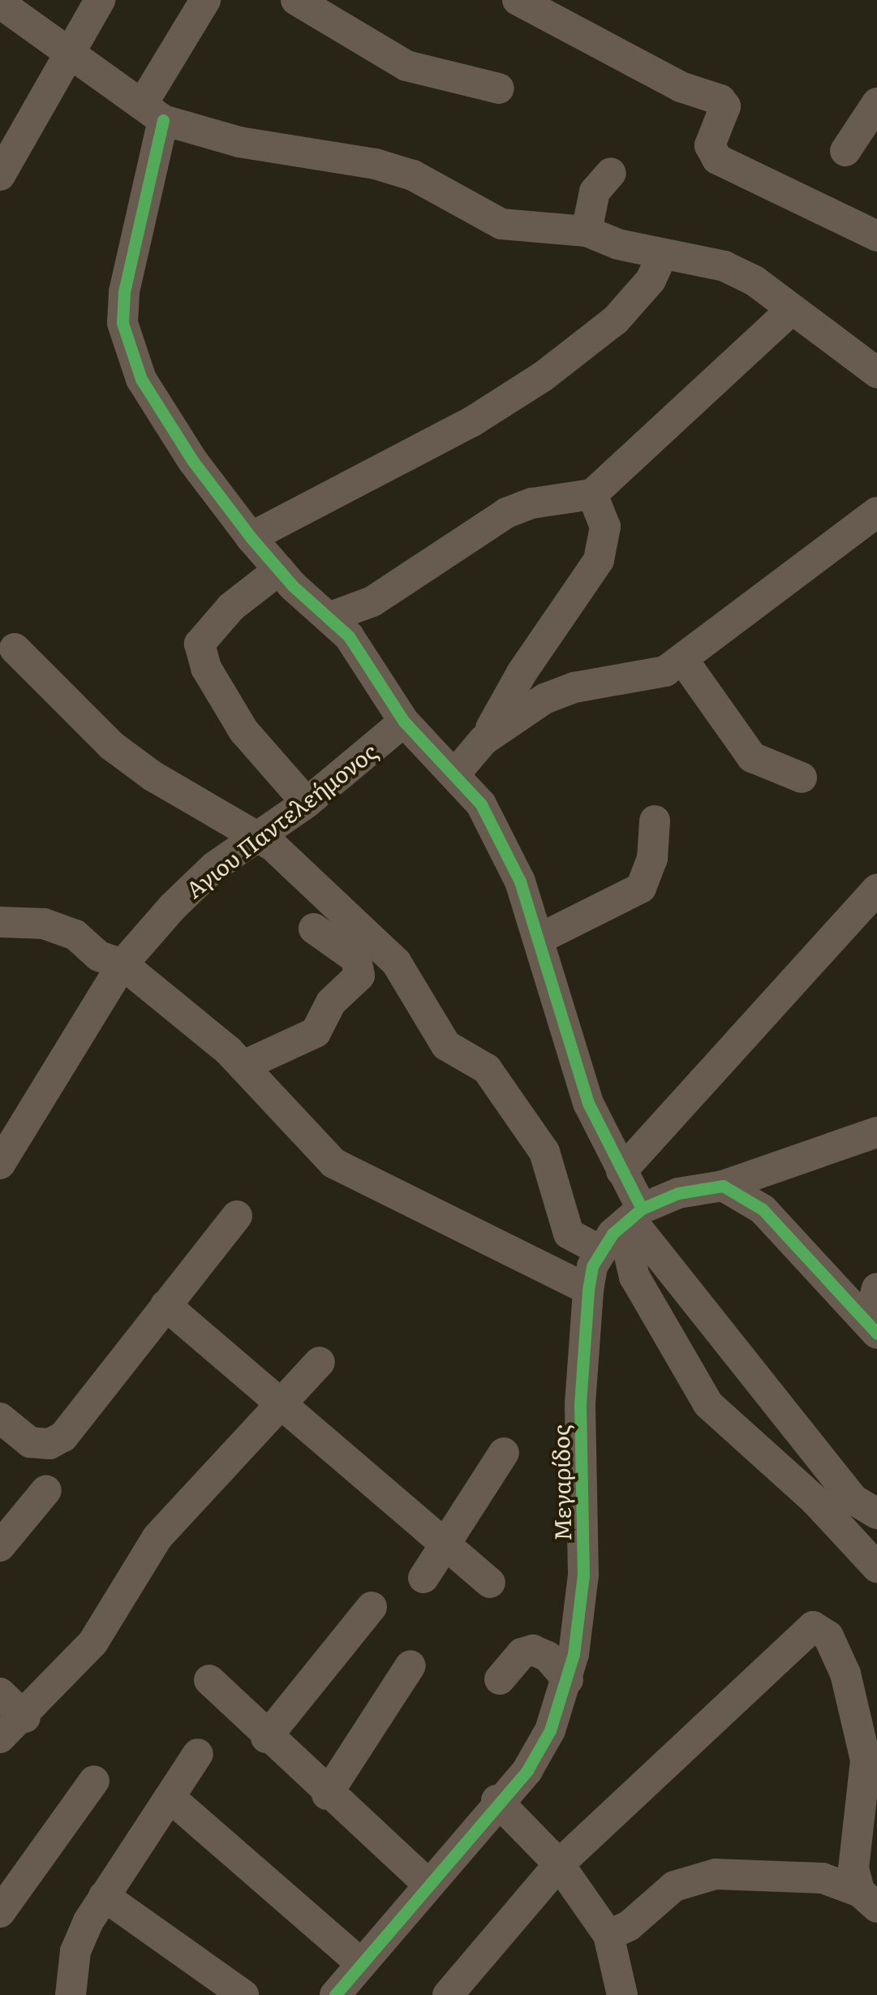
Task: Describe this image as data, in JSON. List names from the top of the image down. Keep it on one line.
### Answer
{"streets":{"street":["Αγιου Παντελεήμονος","Μεγαρίδος"]}}
